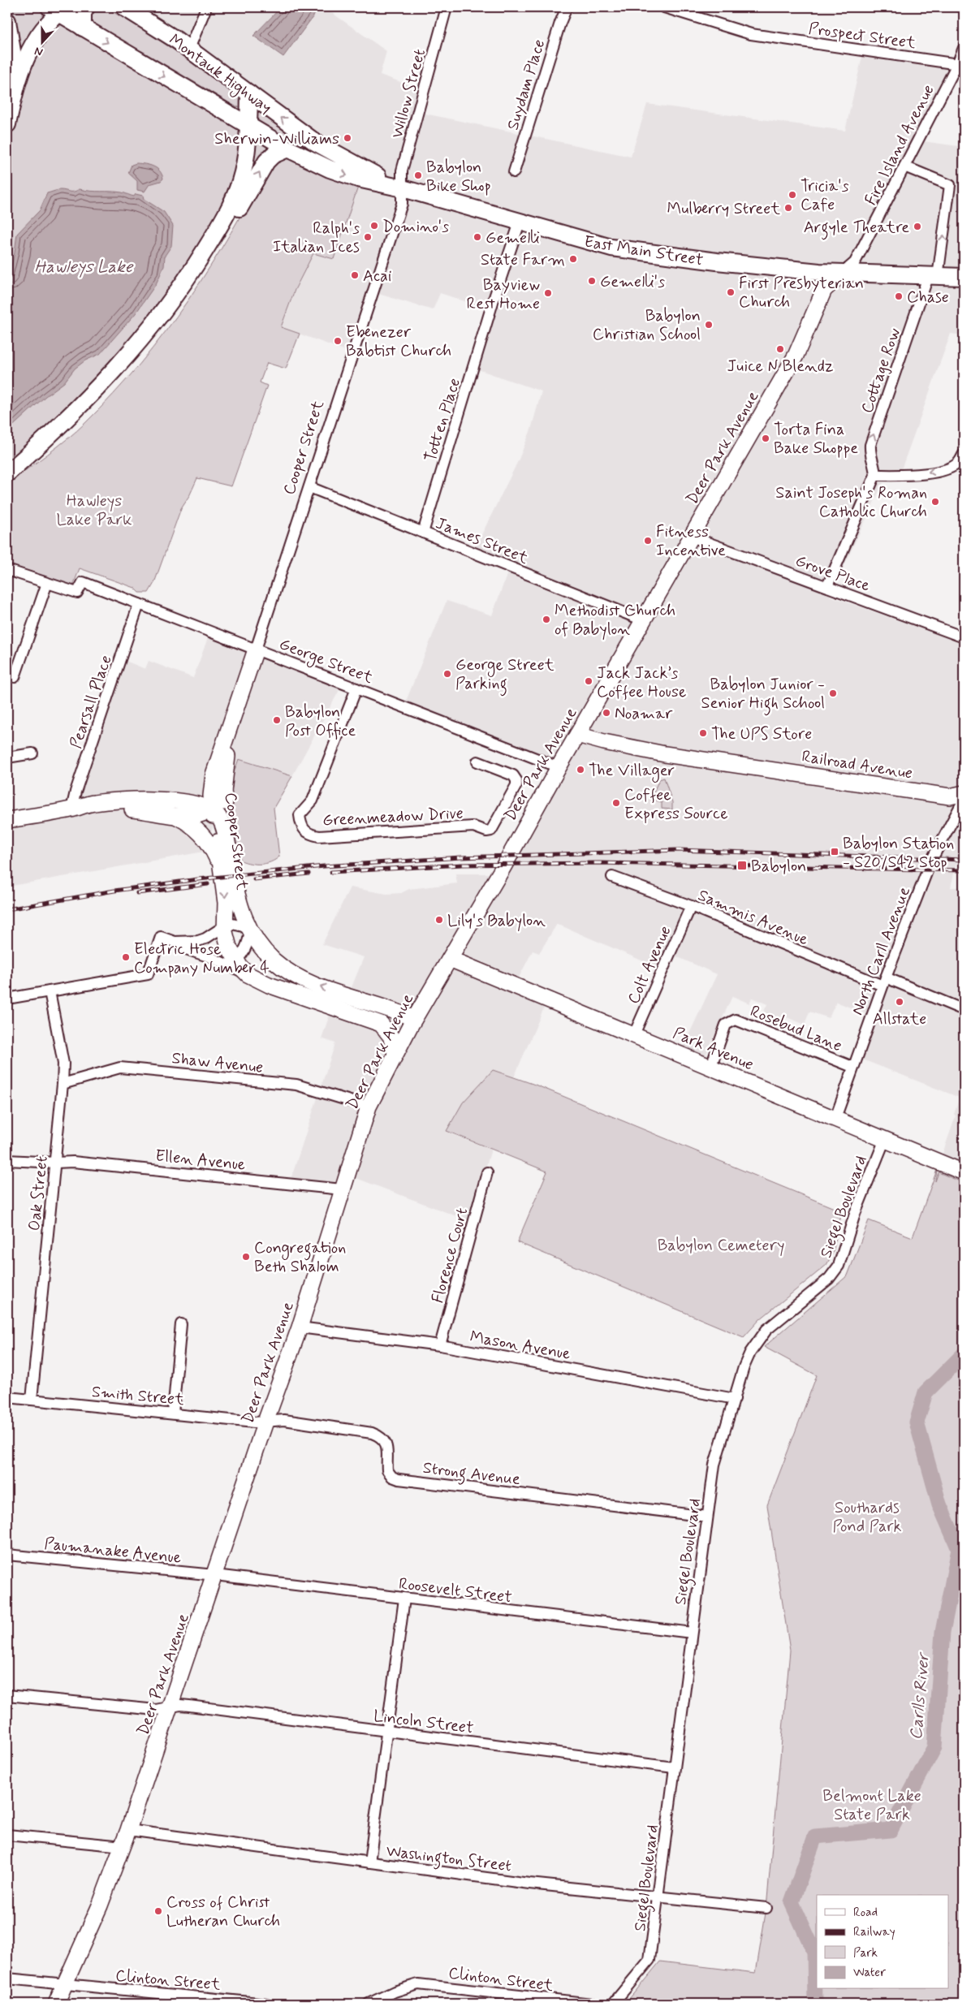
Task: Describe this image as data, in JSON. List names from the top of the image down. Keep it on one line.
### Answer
{"streets":{"main road":["Montauk Highway","East Main Street","Cooper Street","Deer Park Avenue","Railroad Avenue","Park Avenue"],"street":["Prospect Street","Suydam Place","Willow Street","Fire Island Avenue","Cottage Row","Totten Place","James Street","Grove Place","George Street","Pearsall Place","Greenmeadow Drive","Sammis Avenue","North Carll Avenue","Colt Avenue","Rosebud Lane","Shaw Avenue","Ellen Avenue","Oak Street","Siegel Boulevard","Florence Court","Mason Avenue","Smith Street","Strong Avenue","Paumanake Avenue","Roosevelt Street","Lincoln Street","Washington Street","Clinton Street"]},"crossings":[["Prospect Street","Fire Island Avenue"],["Montauk Highway","East Main Street"],["Willow Street","East Main Street"],["Willow Street","Cooper Street"],["Fire Island Avenue","East Main Street"],["Fire Island Avenue","Cottage Row"],["Fire Island Avenue","Deer Park Avenue"],["East Main Street","Cottage Row"],["East Main Street","Totten Place"],["East Main Street","Cooper Street"],["East Main Street","Deer Park Avenue"],["Totten Place","James Street"],["Cooper Street","James Street"],["Cooper Street","George Street"],["Deer Park Avenue","James Street"],["Deer Park Avenue","Grove Place"],["Deer Park Avenue","George Street"],["Deer Park Avenue","Railroad Avenue"],["Deer Park Avenue","Park Avenue"],["Deer Park Avenue","Shaw Avenue"],["Deer Park Avenue","Ellen Avenue"],["Deer Park Avenue","Mason Avenue"],["Deer Park Avenue","Smith Street"],["Deer Park Avenue","Strong Avenue"],["Deer Park Avenue","Paumanake Avenue"],["Deer Park Avenue","Roosevelt Street"],["Deer Park Avenue","Lincoln Street"],["Deer Park Avenue","Washington Street"],["Deer Park Avenue","Clinton Street"],["George Street","Pearsall Place"],["George Street","Greenmeadow Drive"],["Sammis Avenue","North Carll Avenue"],["Sammis Avenue","Colt Avenue"],["North Carll Avenue","Rosebud Lane"],["North Carll Avenue","Park Avenue"],["Colt Avenue","Park Avenue"],["Rosebud Lane","Park Avenue"],["Park Avenue","Siegel Boulevard"],["Shaw Avenue","Oak Street"],["Ellen Avenue","Oak Street"],["Oak Street","Smith Street"],["Siegel Boulevard","Mason Avenue"],["Siegel Boulevard","Strong Avenue"],["Siegel Boulevard","Roosevelt Street"],["Siegel Boulevard","Lincoln Street"],["Siegel Boulevard","Washington Street"],["Florence Court","Mason Avenue"],["Smith Street","Strong Avenue"],["Paumanake Avenue","Roosevelt Street"]],"one_way":["Cottage Row"],"water":["Hawleys Lake","Carlls River"],"parks":["Hawleys Lake Park","Babylon Cemetery","Southards Pond Park","Belmont Lake State Park"],"places":{"other":["Sherwin-Williams","Babylon Bike Shop","Tricia's Cafe","Mulberry Street","Domino's","Argyle Theatre","Ralph's Italian Ices","Gemelli","State Farm","Acai","Gemelli's","First Presbyterian Church","Bayview Rest Home","Chase","Babylon Christian School","Ebenezer Babtist Church","Juice N Blendz","Torta Fina Bake Shoppe","Saint Joseph's Roman Catholic Church","Fitness Incentive","Methodist Church of Babylon","George Street Parking","Jack Jack’s Coffee House","Babylon Junior - Senior High School","Noamar","Babylon Post Office","The UPS Store","The Villager","Coffee Express Source","Lily's Babylon","Electric Hose Company Number 4","Allstate","Congregation Beth Shalom","Cross of Christ Lutheran Church"],"transit":["Babylon Station - S20/S42 Stop","Babylon"]},"legend":["Road","Railway","Park","Water"],"north":"bottom"}
